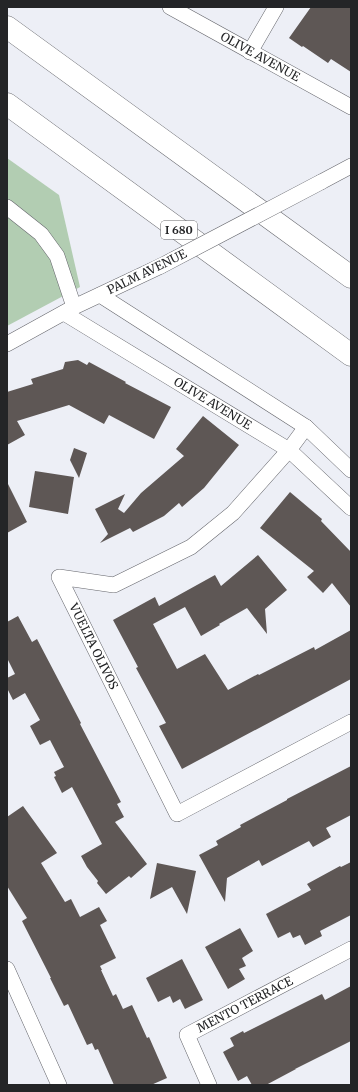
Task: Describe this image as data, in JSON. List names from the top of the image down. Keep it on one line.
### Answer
{"streets":{"highway":["I 680"],"street":["OLIVE AVENUE","PALM AVENUE","VUELTA OLIVOS","MENTO TERRACE"]},"crossings":[["OLIVE AVENUE","PALM AVENUE"],["OLIVE AVENUE","VUELTA OLIVOS"]]}
